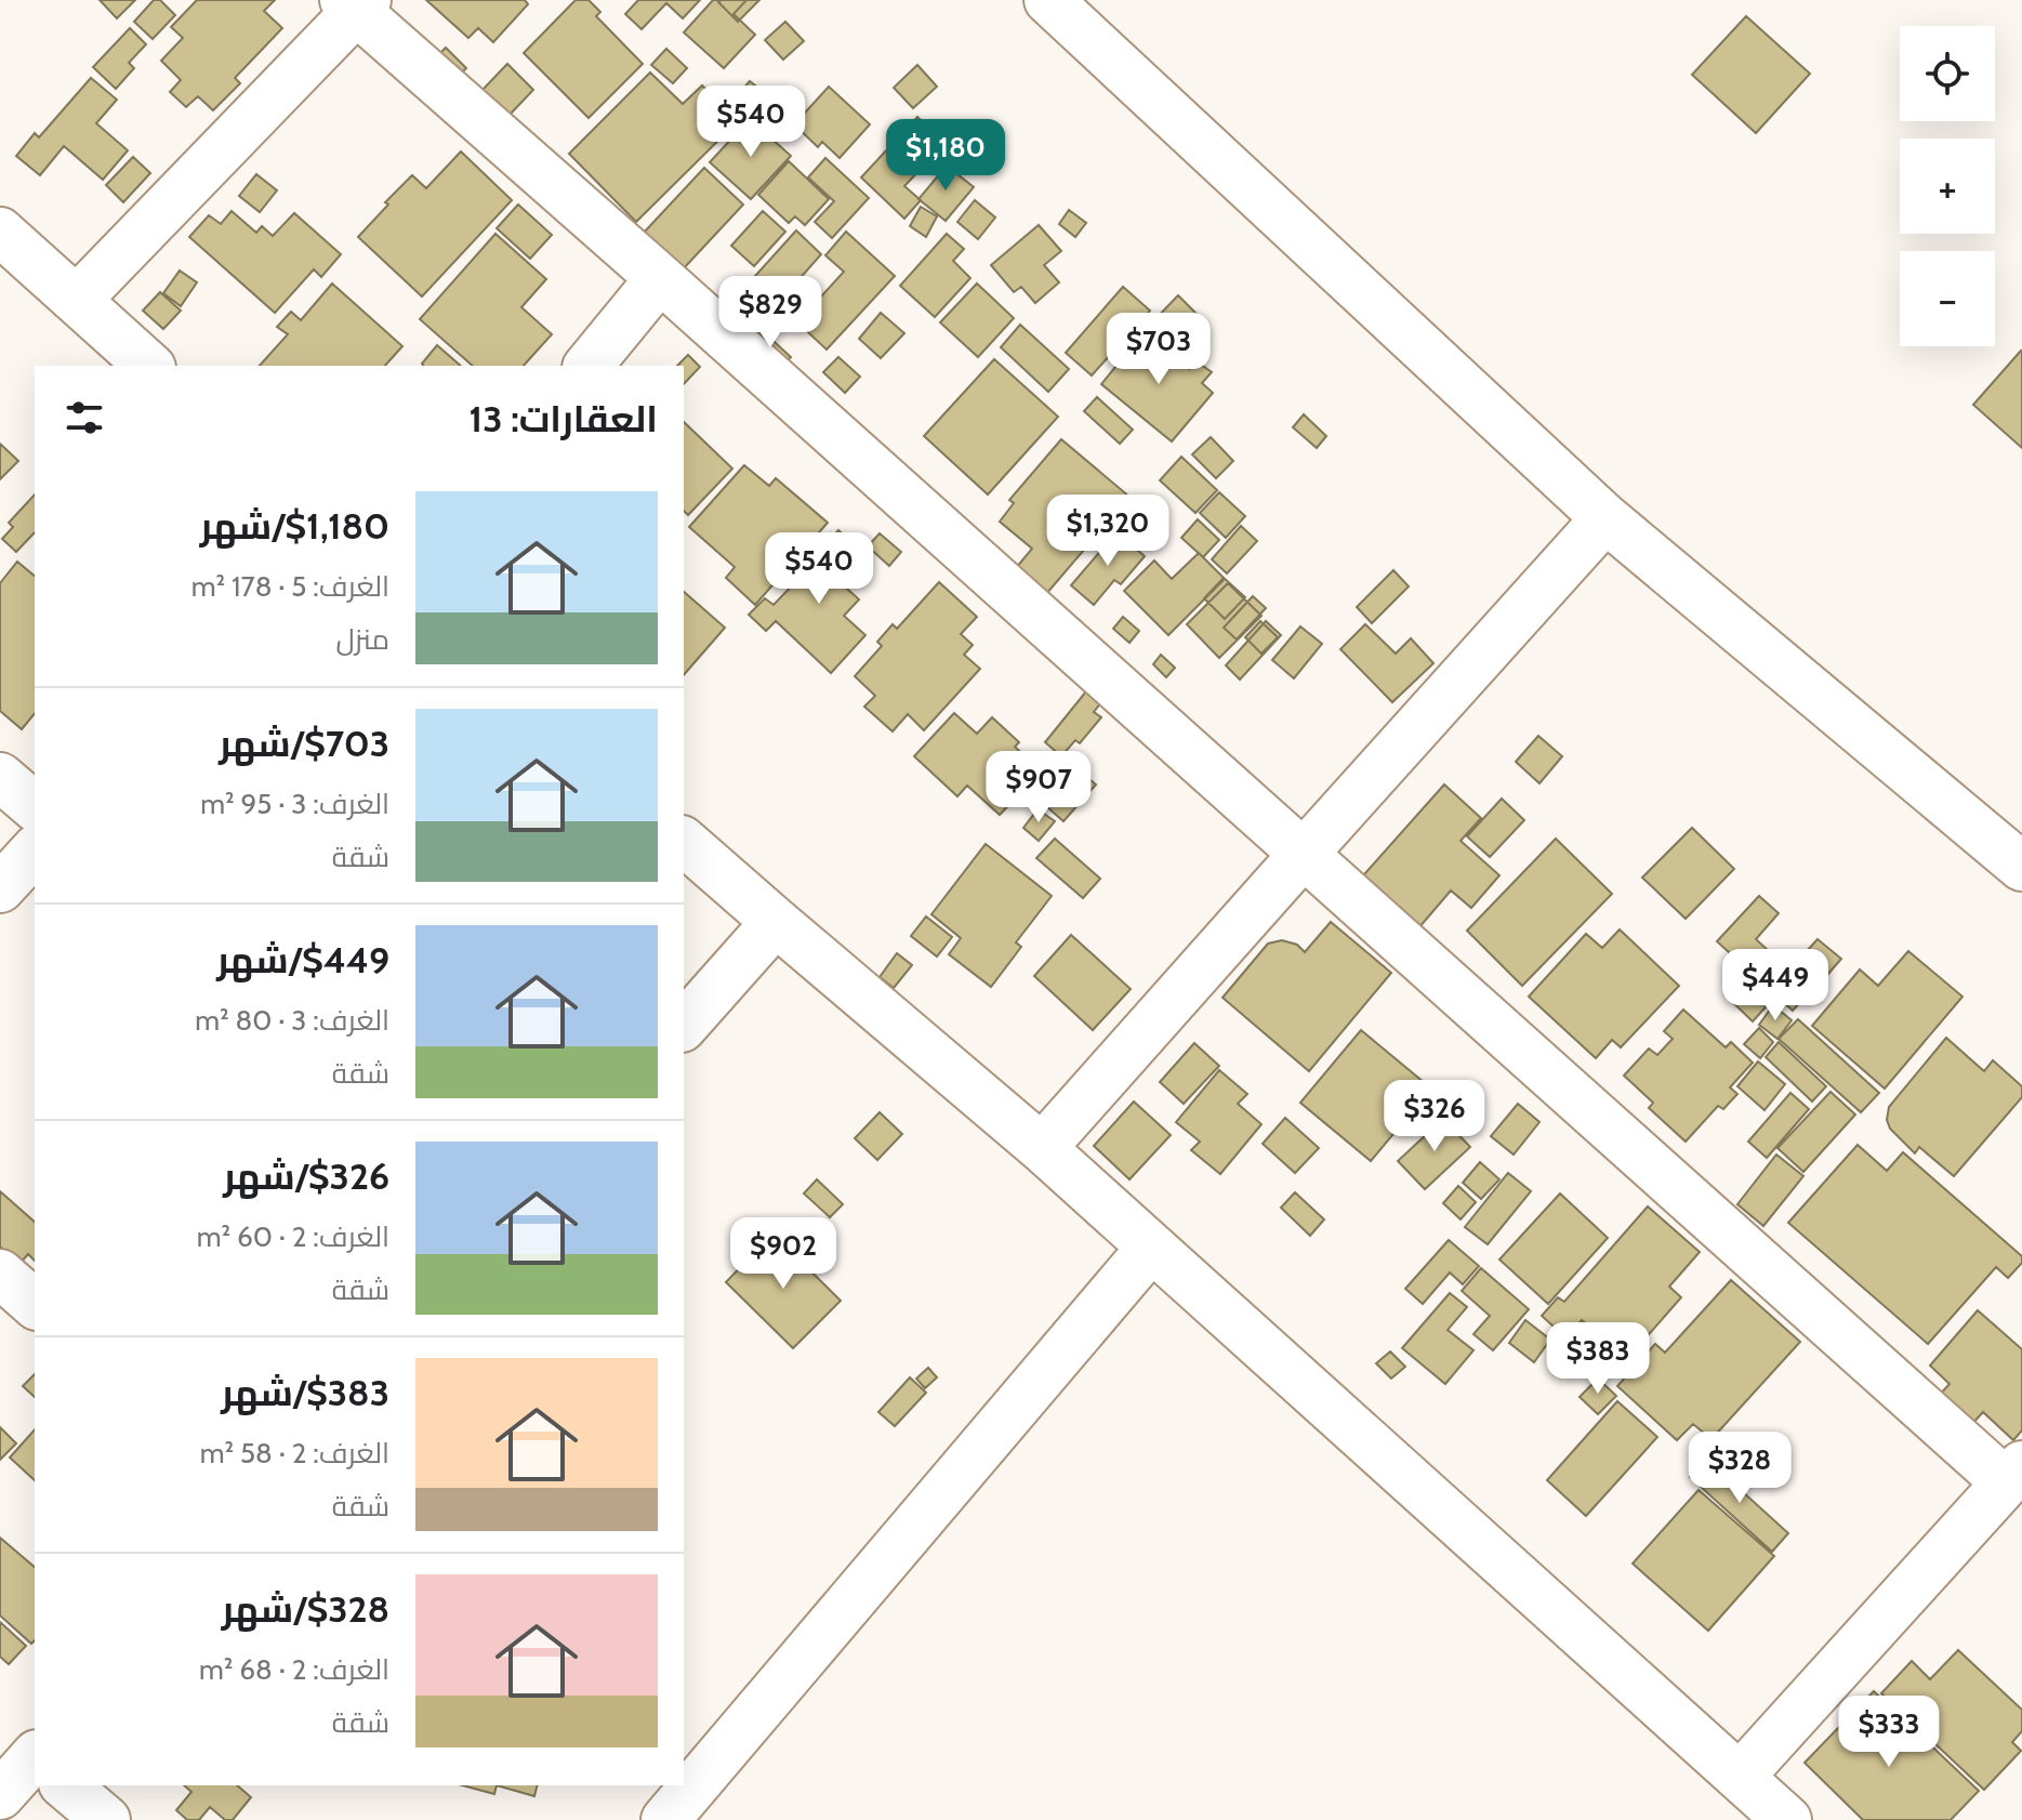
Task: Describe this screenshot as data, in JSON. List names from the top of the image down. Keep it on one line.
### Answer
{"page":{"map_buttons":["+","−"],"price":["$540","$1,180","$829","$703","$1,320","$540","$907","$449","$326","$902","$383","$328","$333"],"heading":"العقارات: 13","list":[{"name":"$1,180/شهر","note":"الغرف: 5 · 178 m² · منزل"},{"name":"$703/شهر","note":"الغرف: 3 · 95 m² · شقة"},{"name":"$449/شهر","note":"الغرف: 3 · 80 m² · شقة"},{"name":"$326/شهر","note":"الغرف: 2 · 60 m² · شقة"},{"name":"$383/شهر","note":"الغرف: 2 · 58 m² · شقة"},{"name":"$328/شهر","note":"الغرف: 2 · 68 m² · شقة"}]}}
